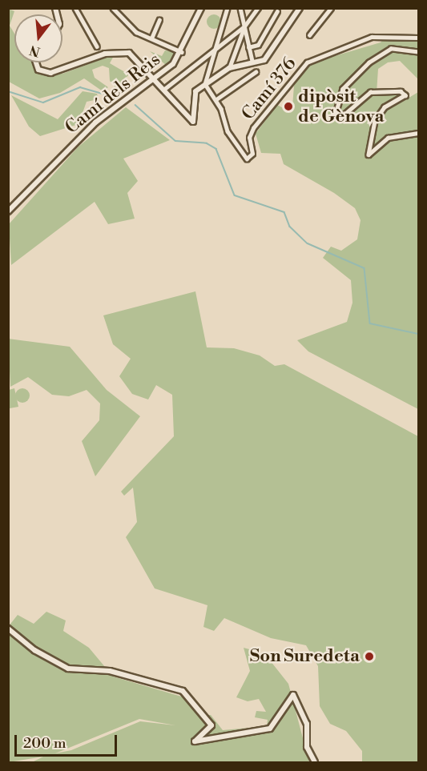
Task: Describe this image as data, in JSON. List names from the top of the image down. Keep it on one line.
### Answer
{"streets":{"street":["Camí 376","Camí dels Reis"]},"places":["dipòsit de Gènova","Son Suredeta"],"scale_bar":"200 m","north":"bottom"}
